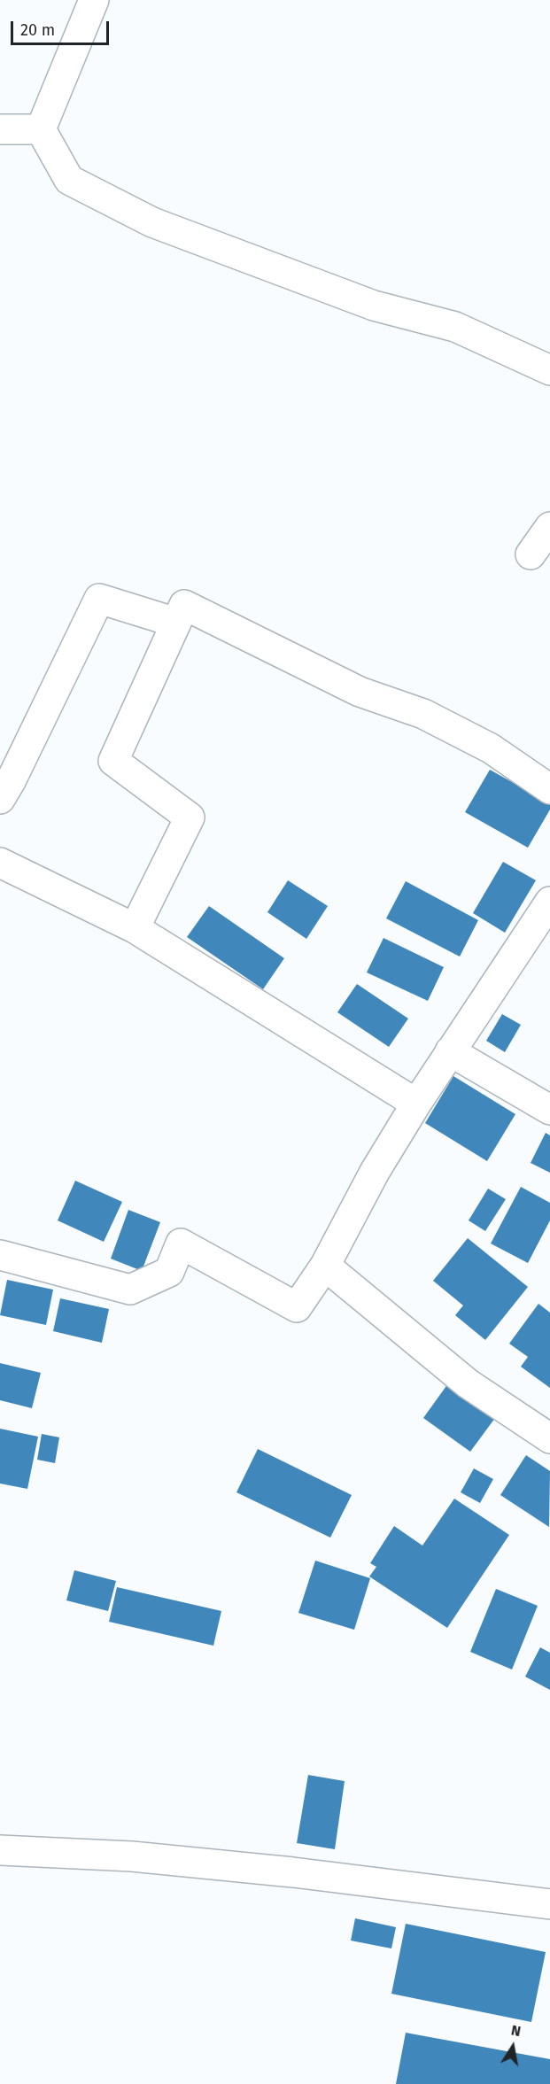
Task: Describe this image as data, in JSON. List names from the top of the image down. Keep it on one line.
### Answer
{"scale_bar":"20 m","north":"top"}
